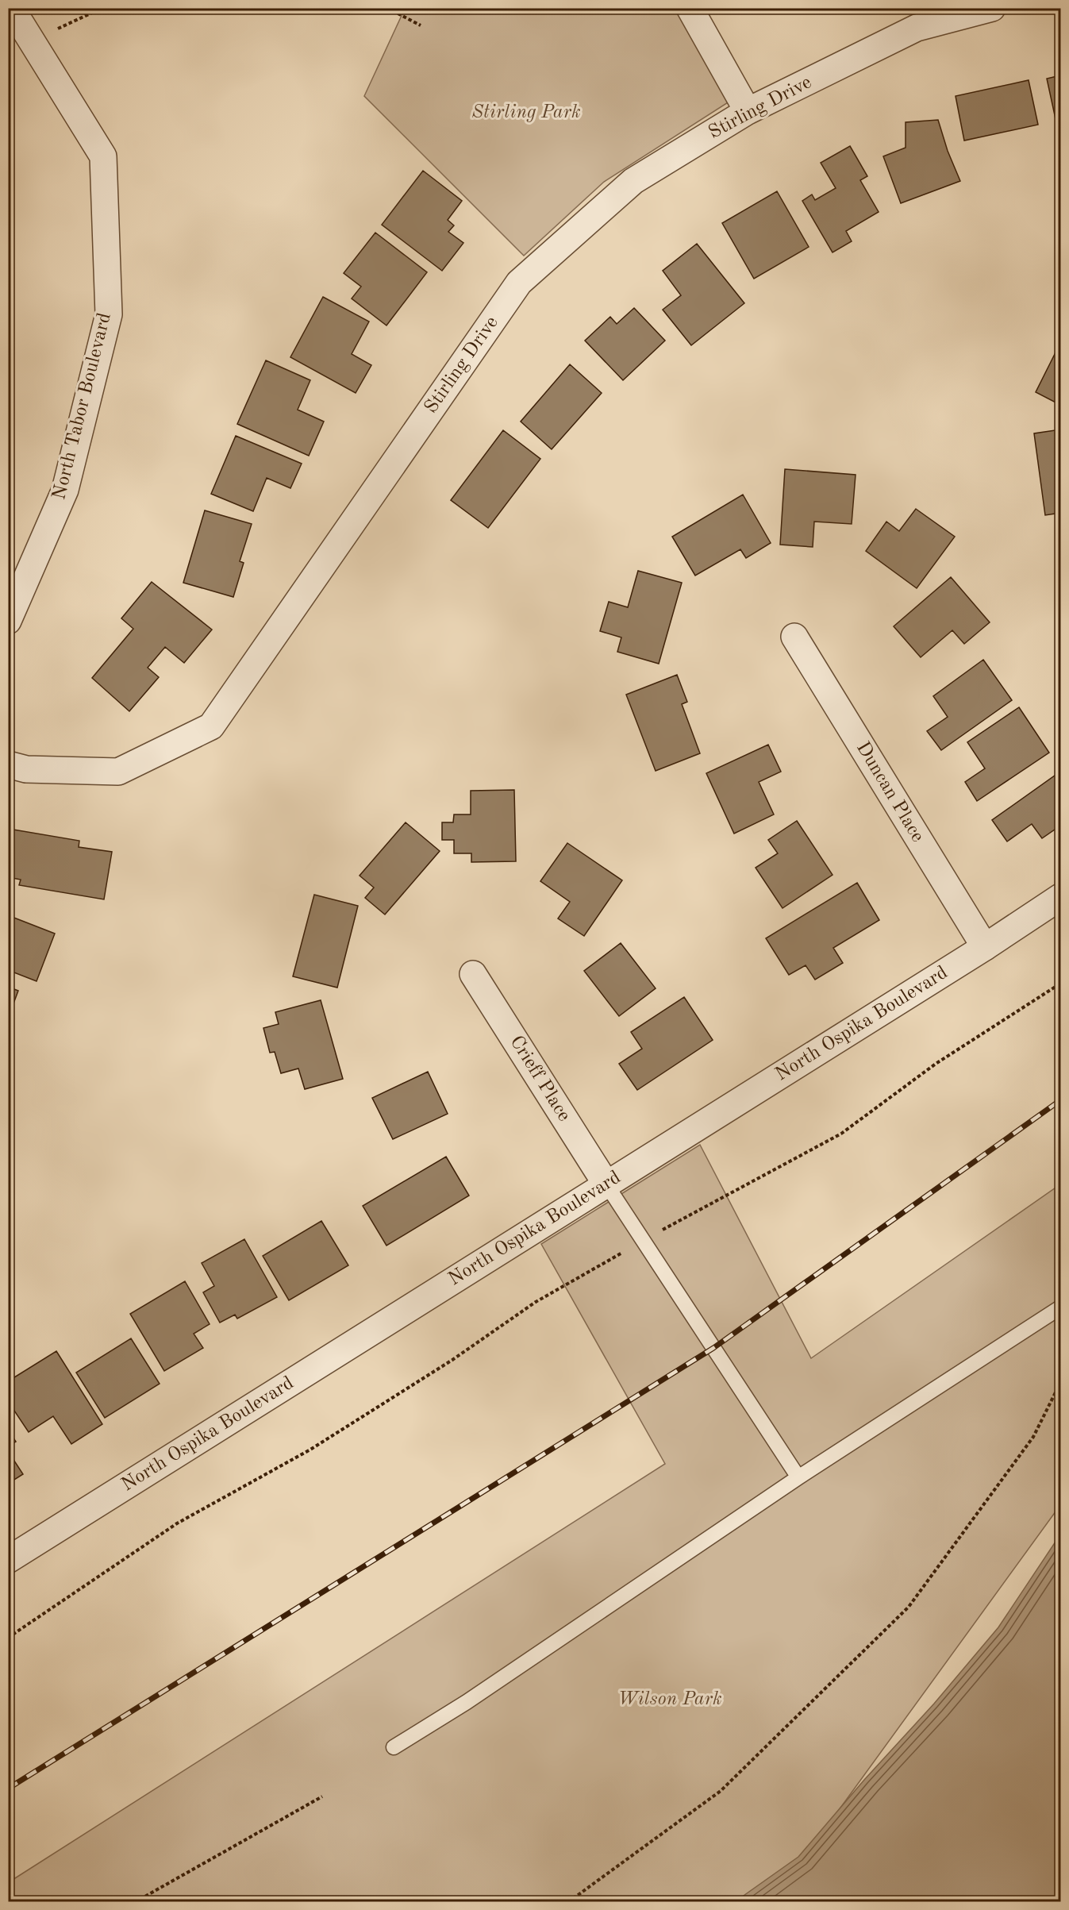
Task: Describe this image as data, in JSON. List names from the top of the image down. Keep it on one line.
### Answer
{"streets":{"street":["Stirling Drive","North Tabor Boulevard","Duncan Place","North Ospika Boulevard","Crieff Place"]},"crossings":[["Duncan Place","North Ospika Boulevard"],["North Ospika Boulevard","Crieff Place"]],"parks":["Stirling Park","Wilson Park"]}
